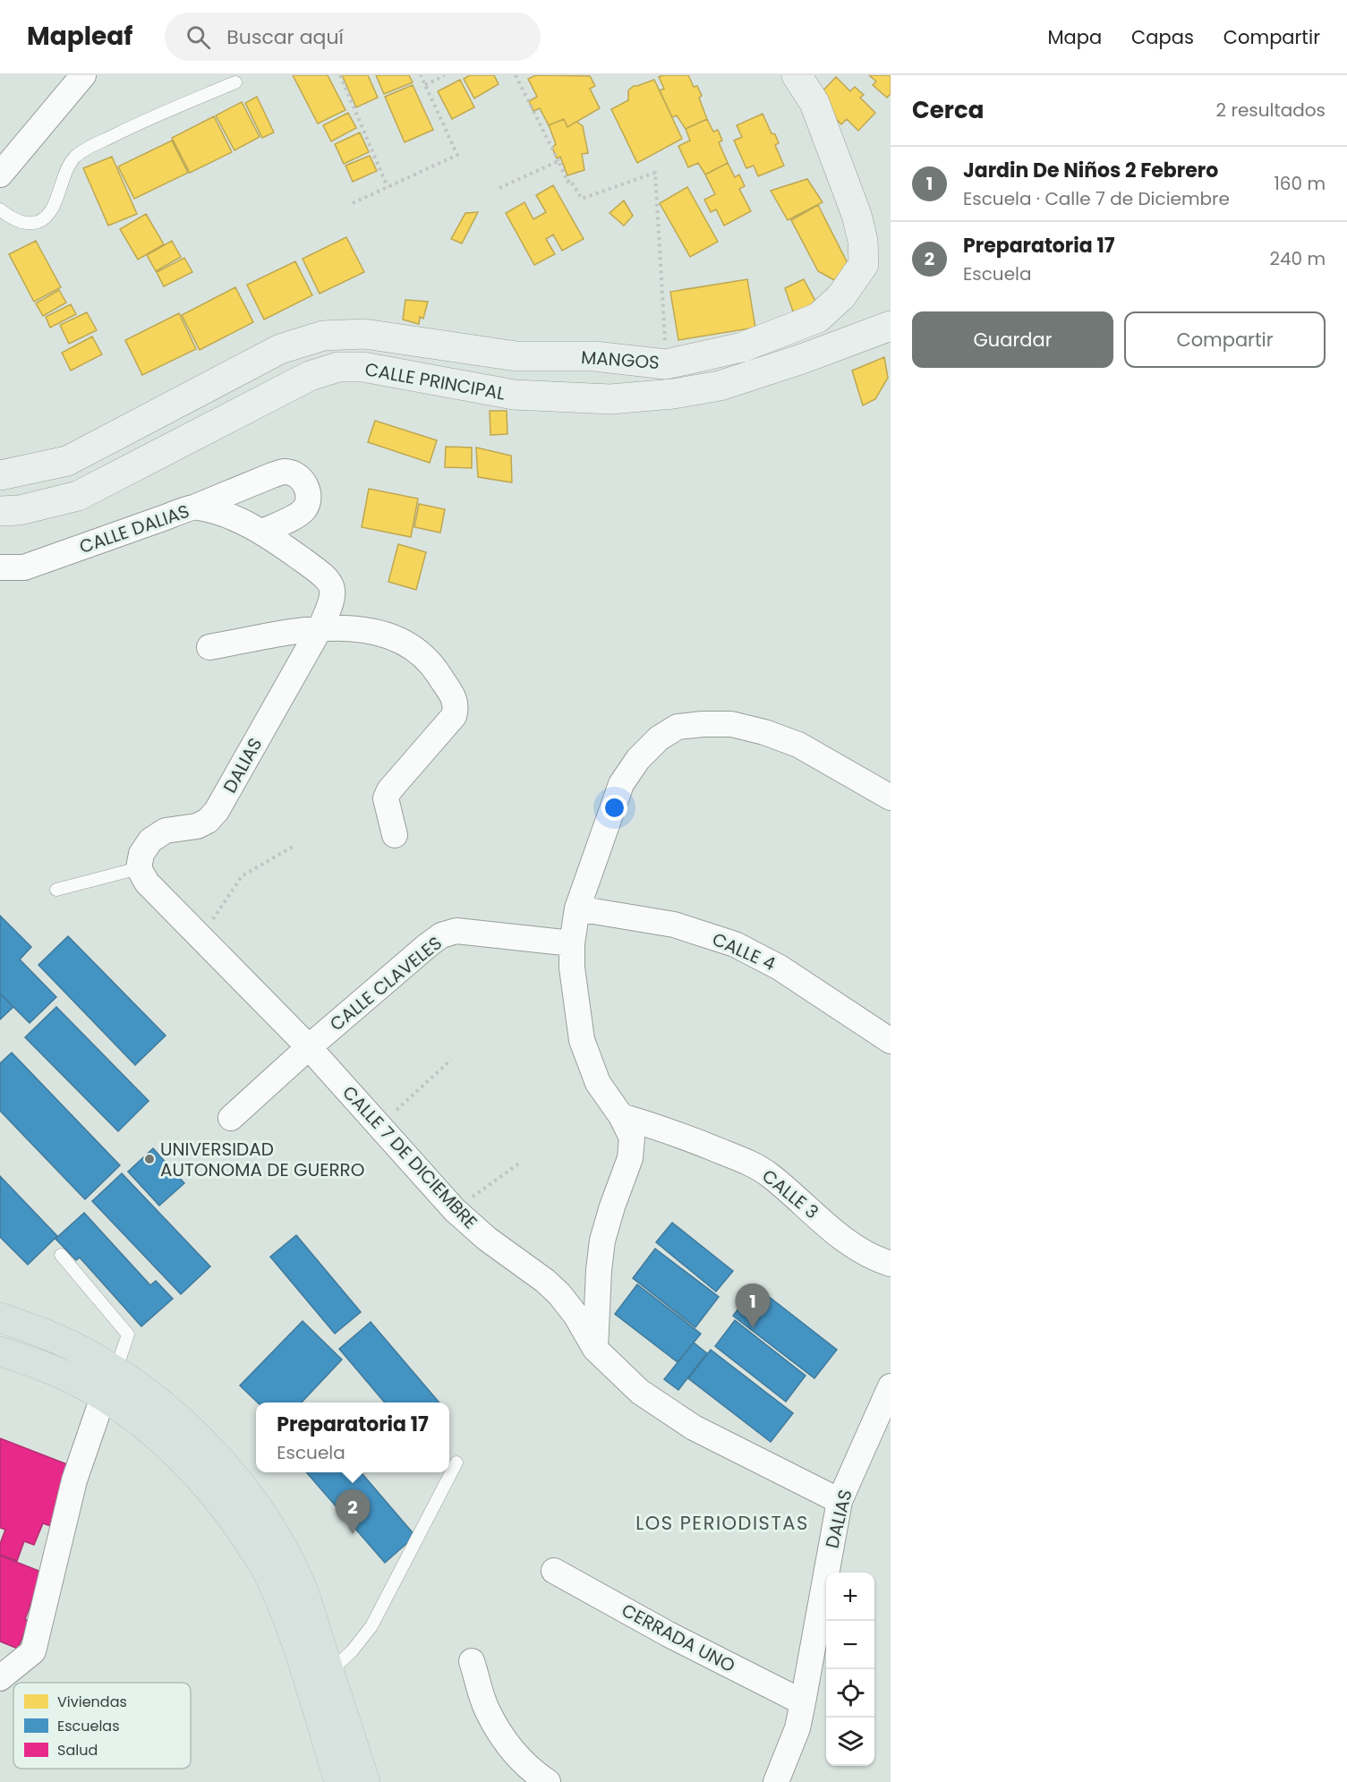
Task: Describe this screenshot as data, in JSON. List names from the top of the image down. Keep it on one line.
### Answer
{"streets":{"street":["MANGOS","CALLE PRINCIPAL","CALLE DALIAS","DALIAS","CALLE 4","CALLE CLAVELES","CALLE 7 DE DICIEMBRE","CALLE 3","CERRADA UNO"]},"crossings":[["MANGOS","CALLE PRINCIPAL"],["CALLE DALIAS","DALIAS"],["DALIAS","CALLE 7 DE DICIEMBRE"],["DALIAS","CERRADA UNO"],["CALLE CLAVELES","CALLE 7 DE DICIEMBRE"]],"districts":["LOS PERIODISTAS"],"places":["UNIVERSIDAD AUTONOMA DE GUERRO"],"legend":["Viviendas","Escuelas","Salud"],"page":{"header":"Mapleaf","search":"Buscar aquí","nav":["Mapa","Capas","Compartir"],"heading":["Cerca","2 resultados"],"list":[{"mark":"1","name":"Jardin De Niños 2 Febrero","note":"Escuela · Calle 7 de Diciembre","value":"160 m"},{"mark":"2","name":"Preparatoria 17","note":"Escuela","value":"240 m"}],"buttons":["Guardar","Compartir"],"pins":["1","2"],"popup":["Preparatoria 17","Escuela"],"map_buttons":["+","−"]}}
